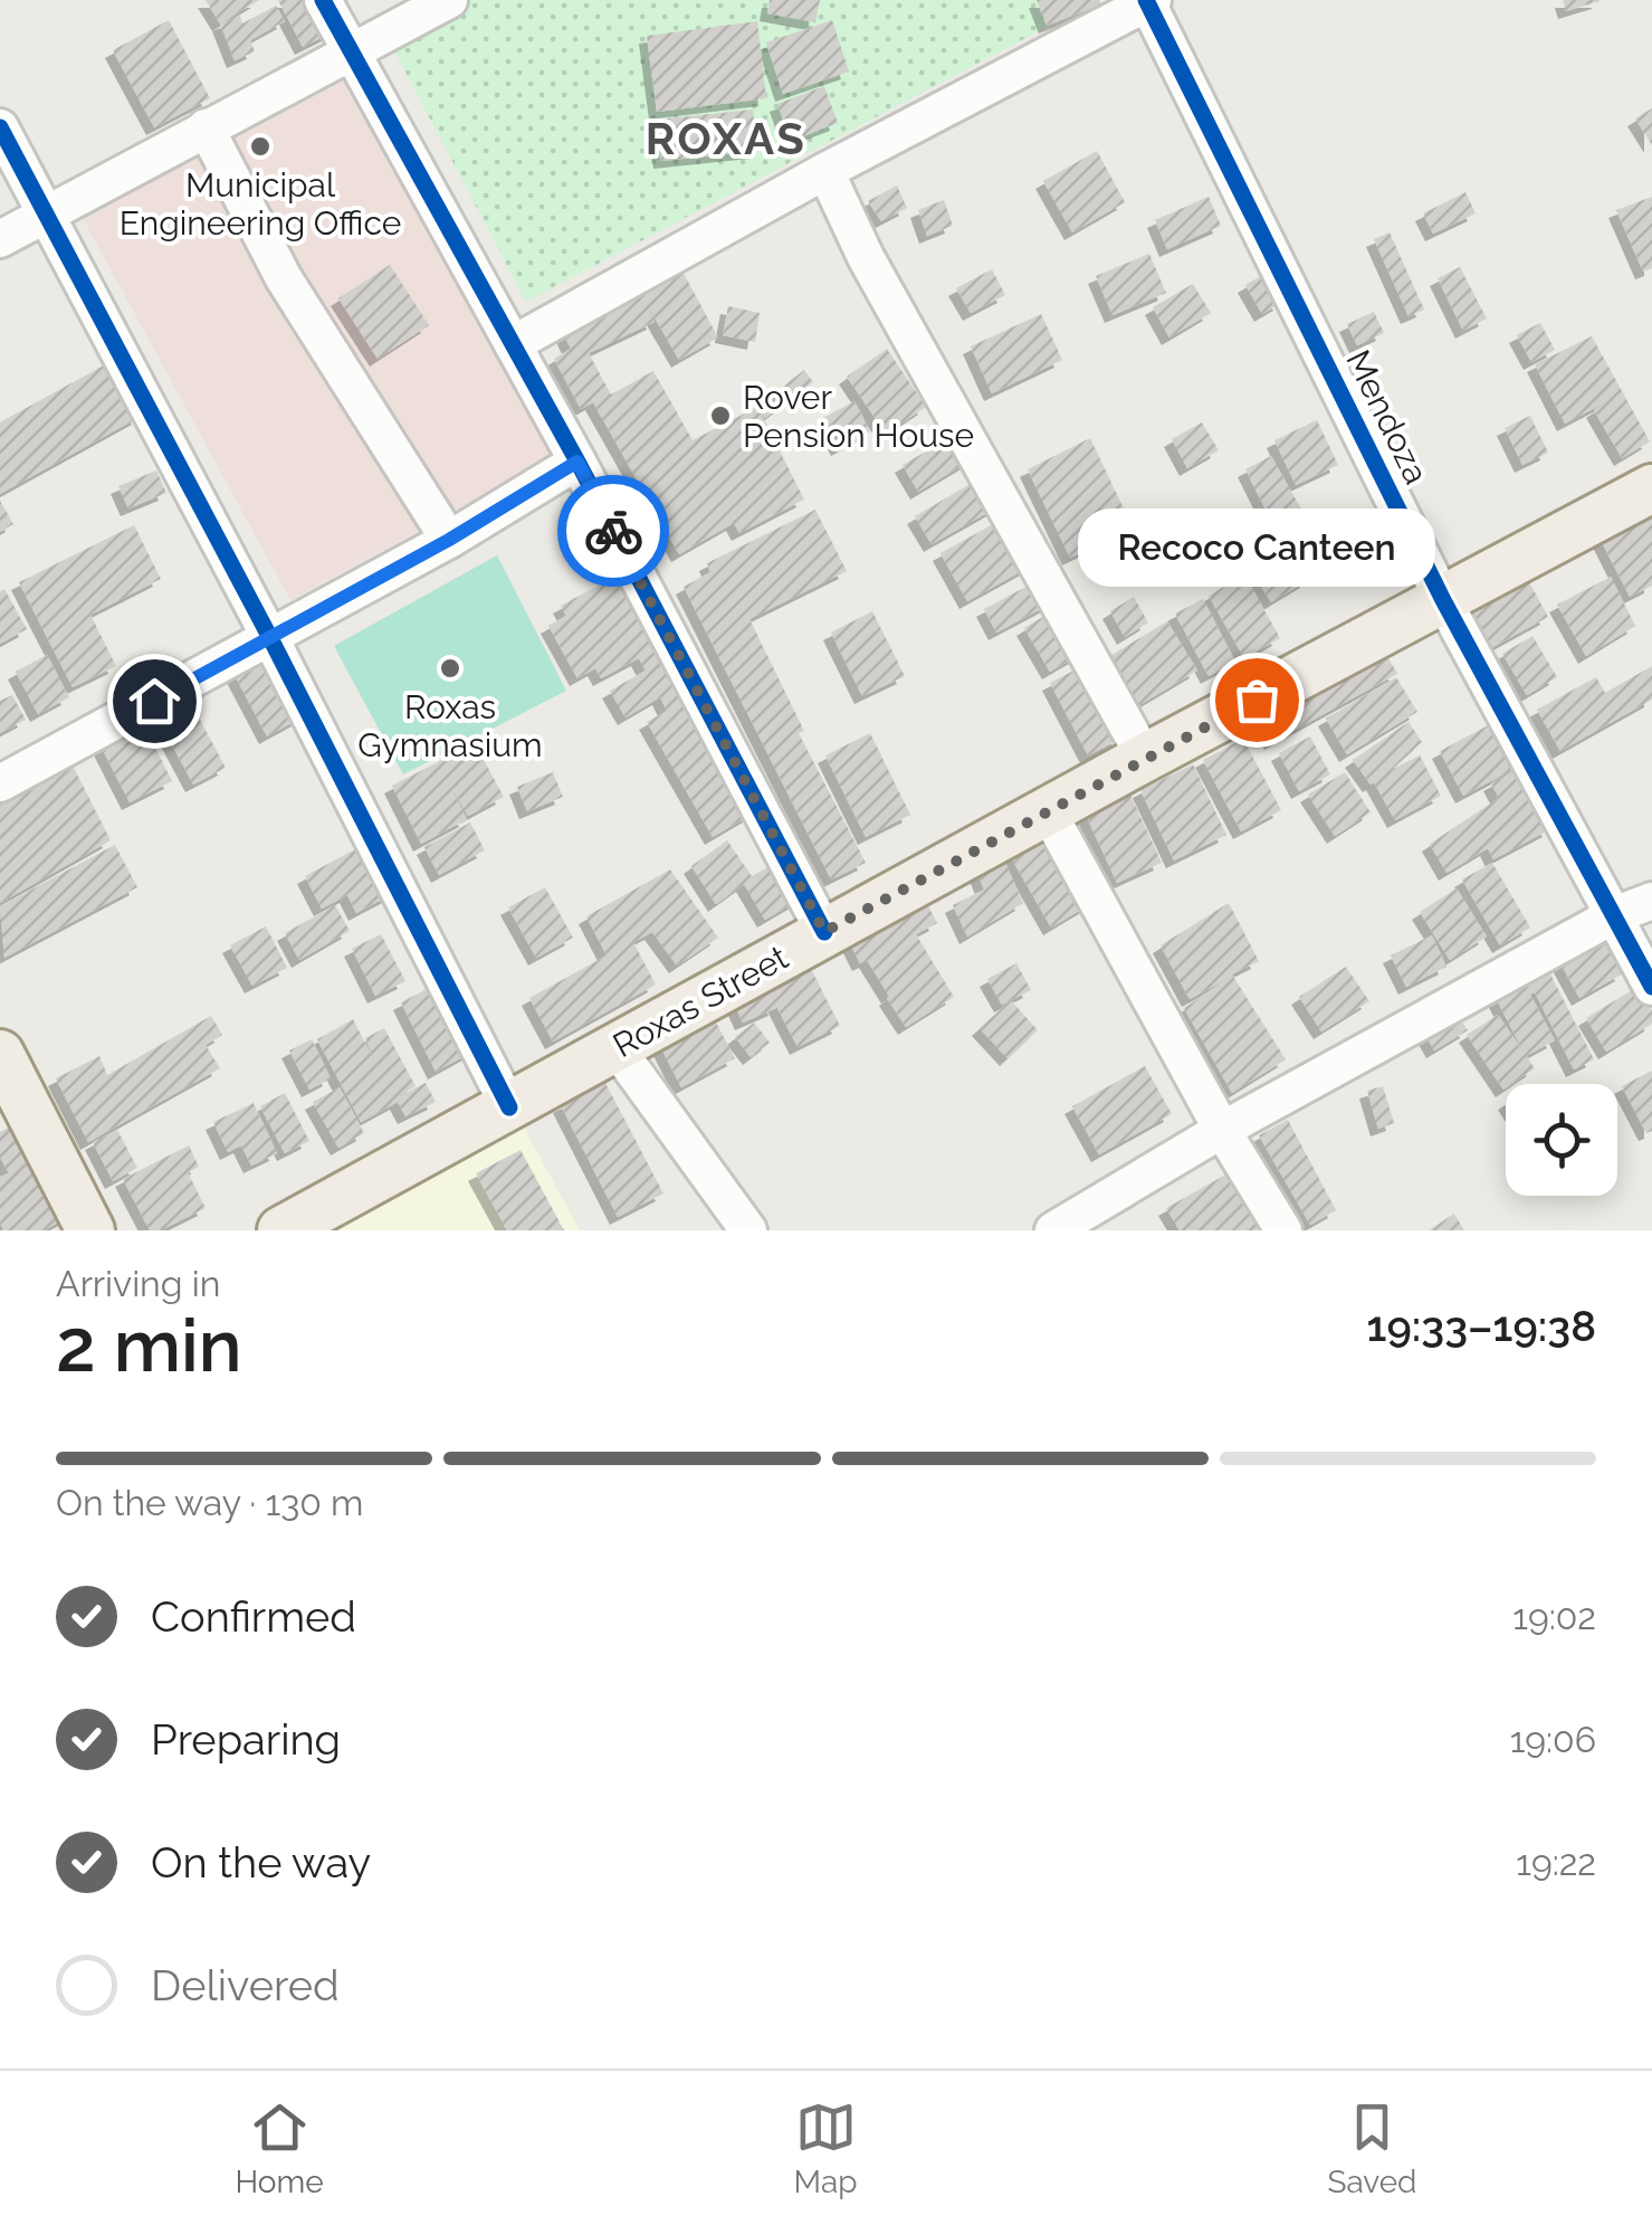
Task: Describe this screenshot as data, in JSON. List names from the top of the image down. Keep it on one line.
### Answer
{"streets":{"main road":["Roxas Street"],"street":["Mendoza"]},"crossings":[["Mendoza","Roxas Street"]],"districts":["ROXAS"],"places":["Municipal Engineering Office","Rover Pension House","Roxas Gymnasium","Recoco Canteen"],"page":{"bubble":"Recoco Canteen","heading":["2 min","Arriving in","19:33–19:38"],"bar":"On the way · 130 m","list":[["Confirmed","19:02"],["Preparing","19:06"],["On the way","19:22"],"Delivered"],"tabs":["Home","Map","Saved"]}}
